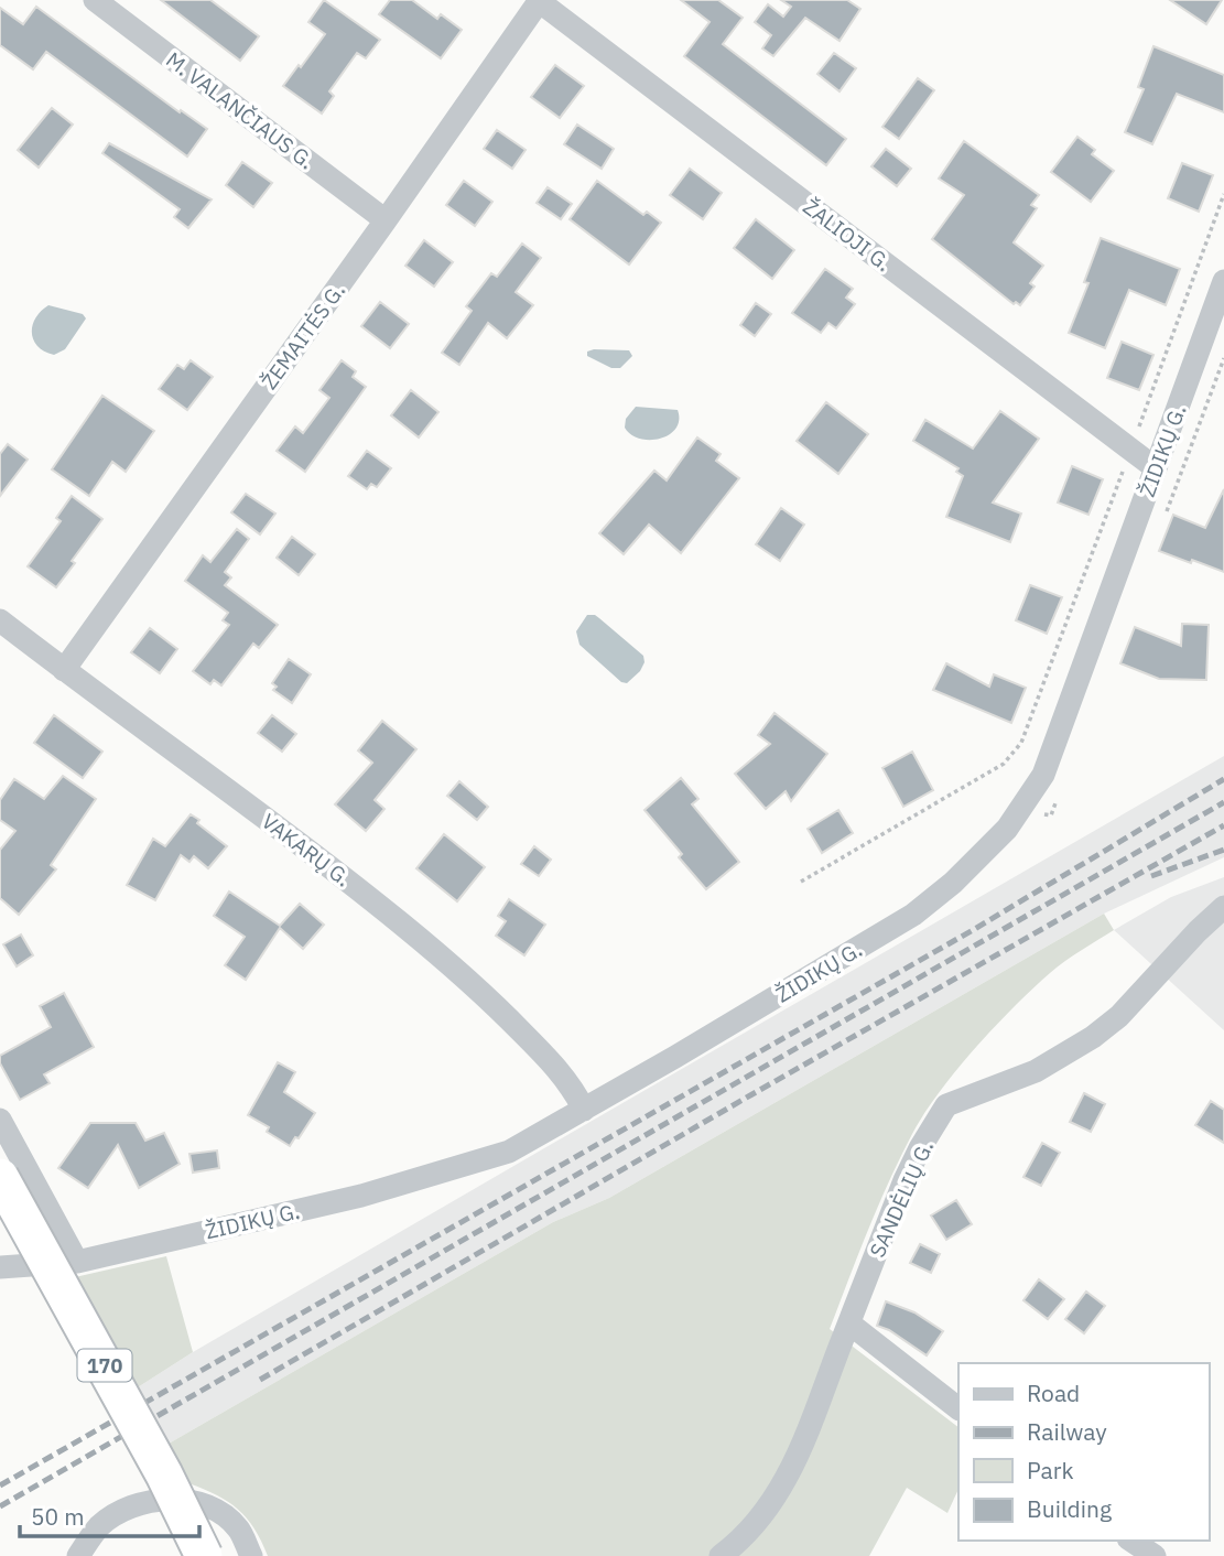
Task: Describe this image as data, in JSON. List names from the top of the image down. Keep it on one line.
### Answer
{"streets":{"main road":["170"],"street":["M. VALANČIAUS G.","ŽALIOJI G.","ŽEMAITĖS G.","ŽIDIKŲ G.","VAKARŲ G.","SANDĖLIŲ G."]},"crossings":[["M. VALANČIAUS G.","ŽEMAITĖS G."],["ŽALIOJI G.","ŽEMAITĖS G."],["ŽALIOJI G.","ŽIDIKŲ G."],["ŽEMAITĖS G.","VAKARŲ G."],["ŽIDIKŲ G.","VAKARŲ G."]],"legend":["Road","Railway","Park","Building"],"scale_bar":"50 m"}
